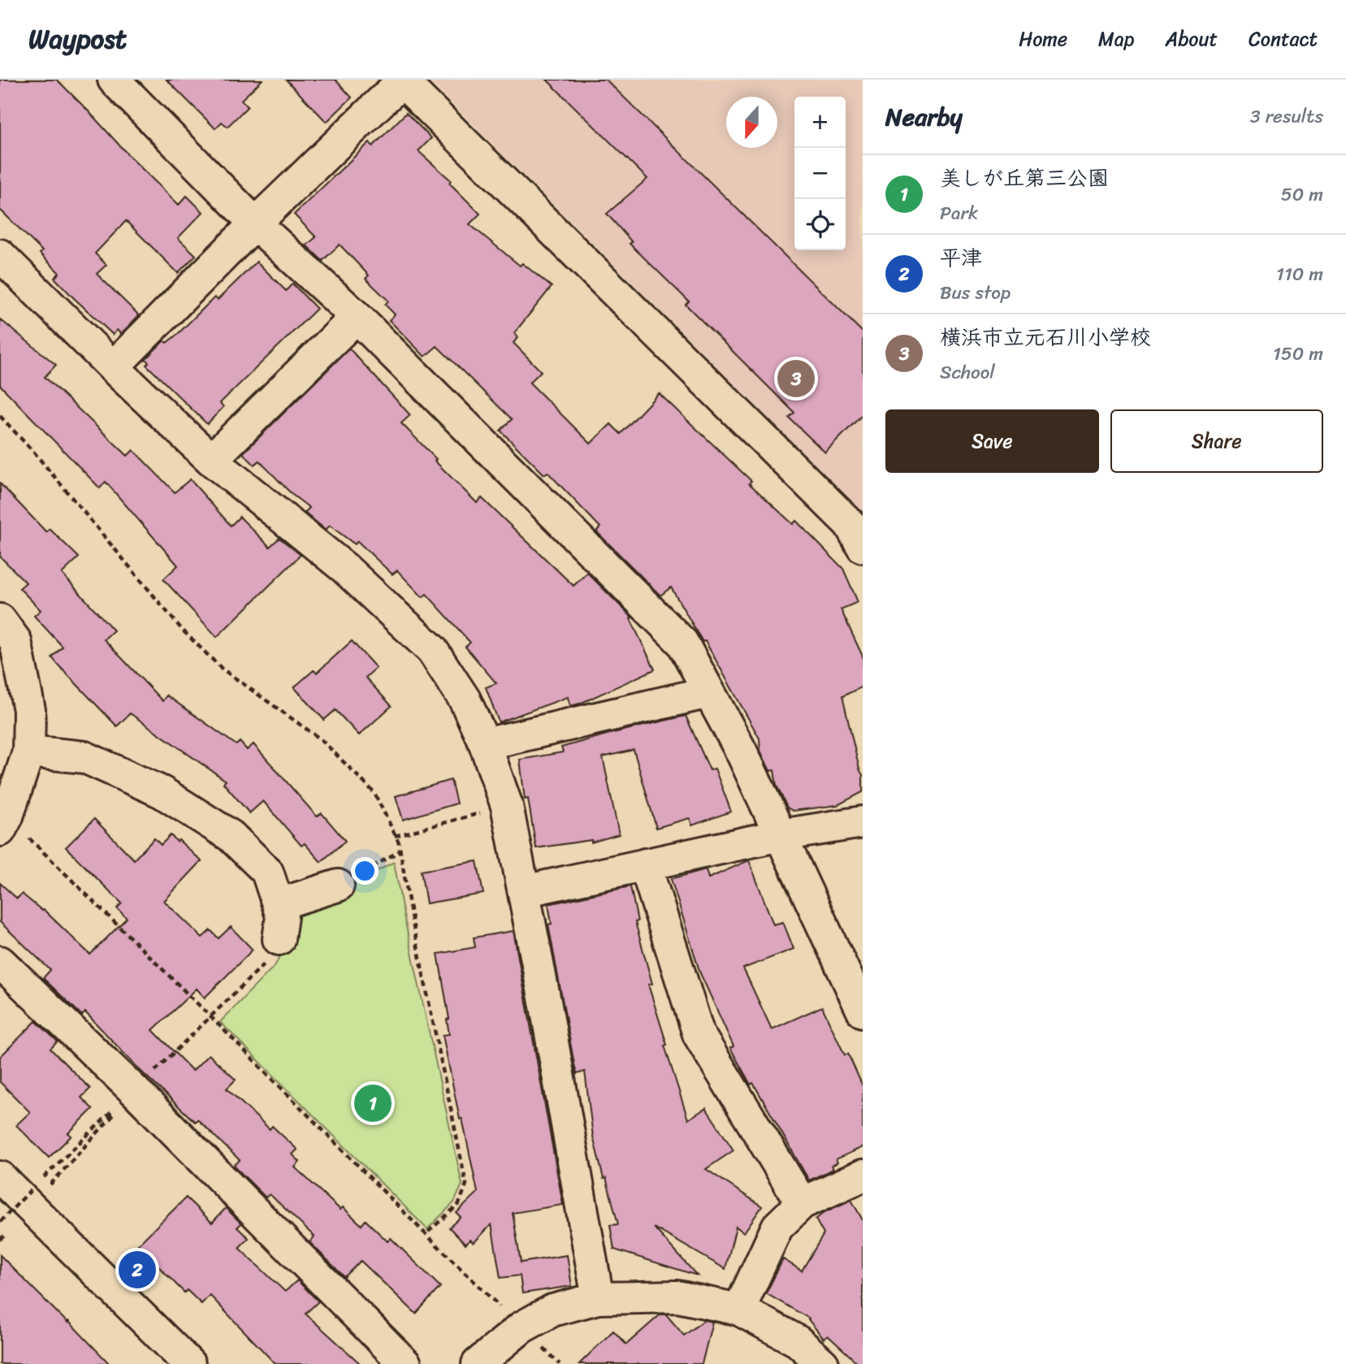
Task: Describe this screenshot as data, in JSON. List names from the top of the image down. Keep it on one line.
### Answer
{"north":"bottom","page":{"header":"Waypost","nav":["Home","Map","About","Contact"],"heading":["Nearby","3 results"],"map_buttons":["+","−"],"list":[{"mark":"1","name":"美しが丘第三公園","note":"Park","value":"50 m"},{"mark":"2","name":"平津","note":"Bus stop","value":"110 m"},{"mark":"3","name":"横浜市立元石川小学校","note":"School","value":"150 m"}],"pins":["3","1","2"],"buttons":["Save","Share"]}}
